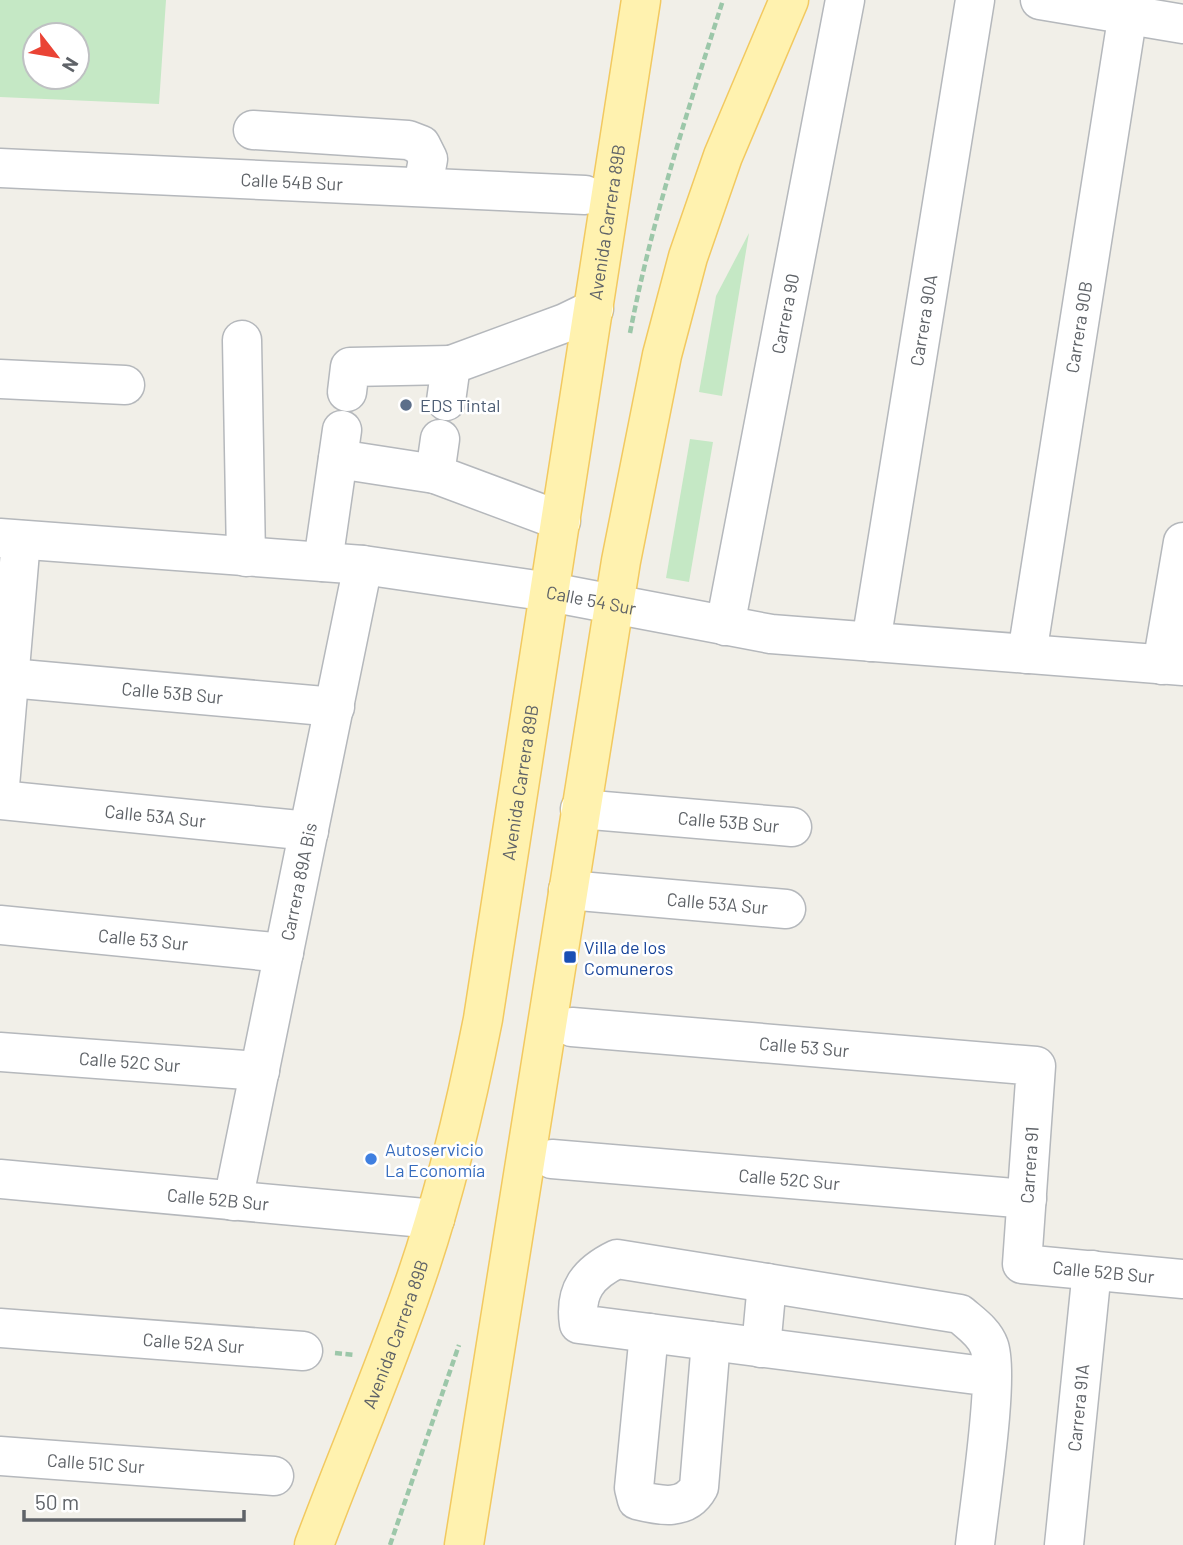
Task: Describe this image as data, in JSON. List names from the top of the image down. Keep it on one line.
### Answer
{"streets":{"main road":["Avenida Carrera 89B"],"street":["Calle 54B Sur","Carrera 90","Carrera 90A","Carrera 90B","Calle 54 Sur","Calle 53B Sur","Calle 53A Sur","Carrera 89A Bis","Calle 53 Sur","Calle 52C Sur","Carrera 91","Calle 52B Sur","Calle 52A Sur","Carrera 91A","Calle 51C Sur"]},"crossings":[["Avenida Carrera 89B","Calle 54 Sur"],["Avenida Carrera 89B","Calle 52B Sur"],["Carrera 90","Calle 54 Sur"],["Carrera 90A","Calle 54 Sur"],["Carrera 90B","Calle 54 Sur"],["Calle 54 Sur","Carrera 89A Bis"],["Calle 53B Sur","Carrera 89A Bis"],["Calle 53A Sur","Carrera 89A Bis"],["Carrera 89A Bis","Calle 53 Sur"],["Carrera 89A Bis","Calle 52C Sur"],["Carrera 89A Bis","Calle 52B Sur"],["Calle 53 Sur","Carrera 91"],["Calle 52C Sur","Carrera 91"],["Carrera 91","Calle 52B Sur"],["Calle 52B Sur","Carrera 91A"]],"places":{"other":["EDS Tintal","Autoservicio La Economía"],"transit":["Villa de los Comuneros"]},"scale_bar":"50 m","north":"bottom right"}
